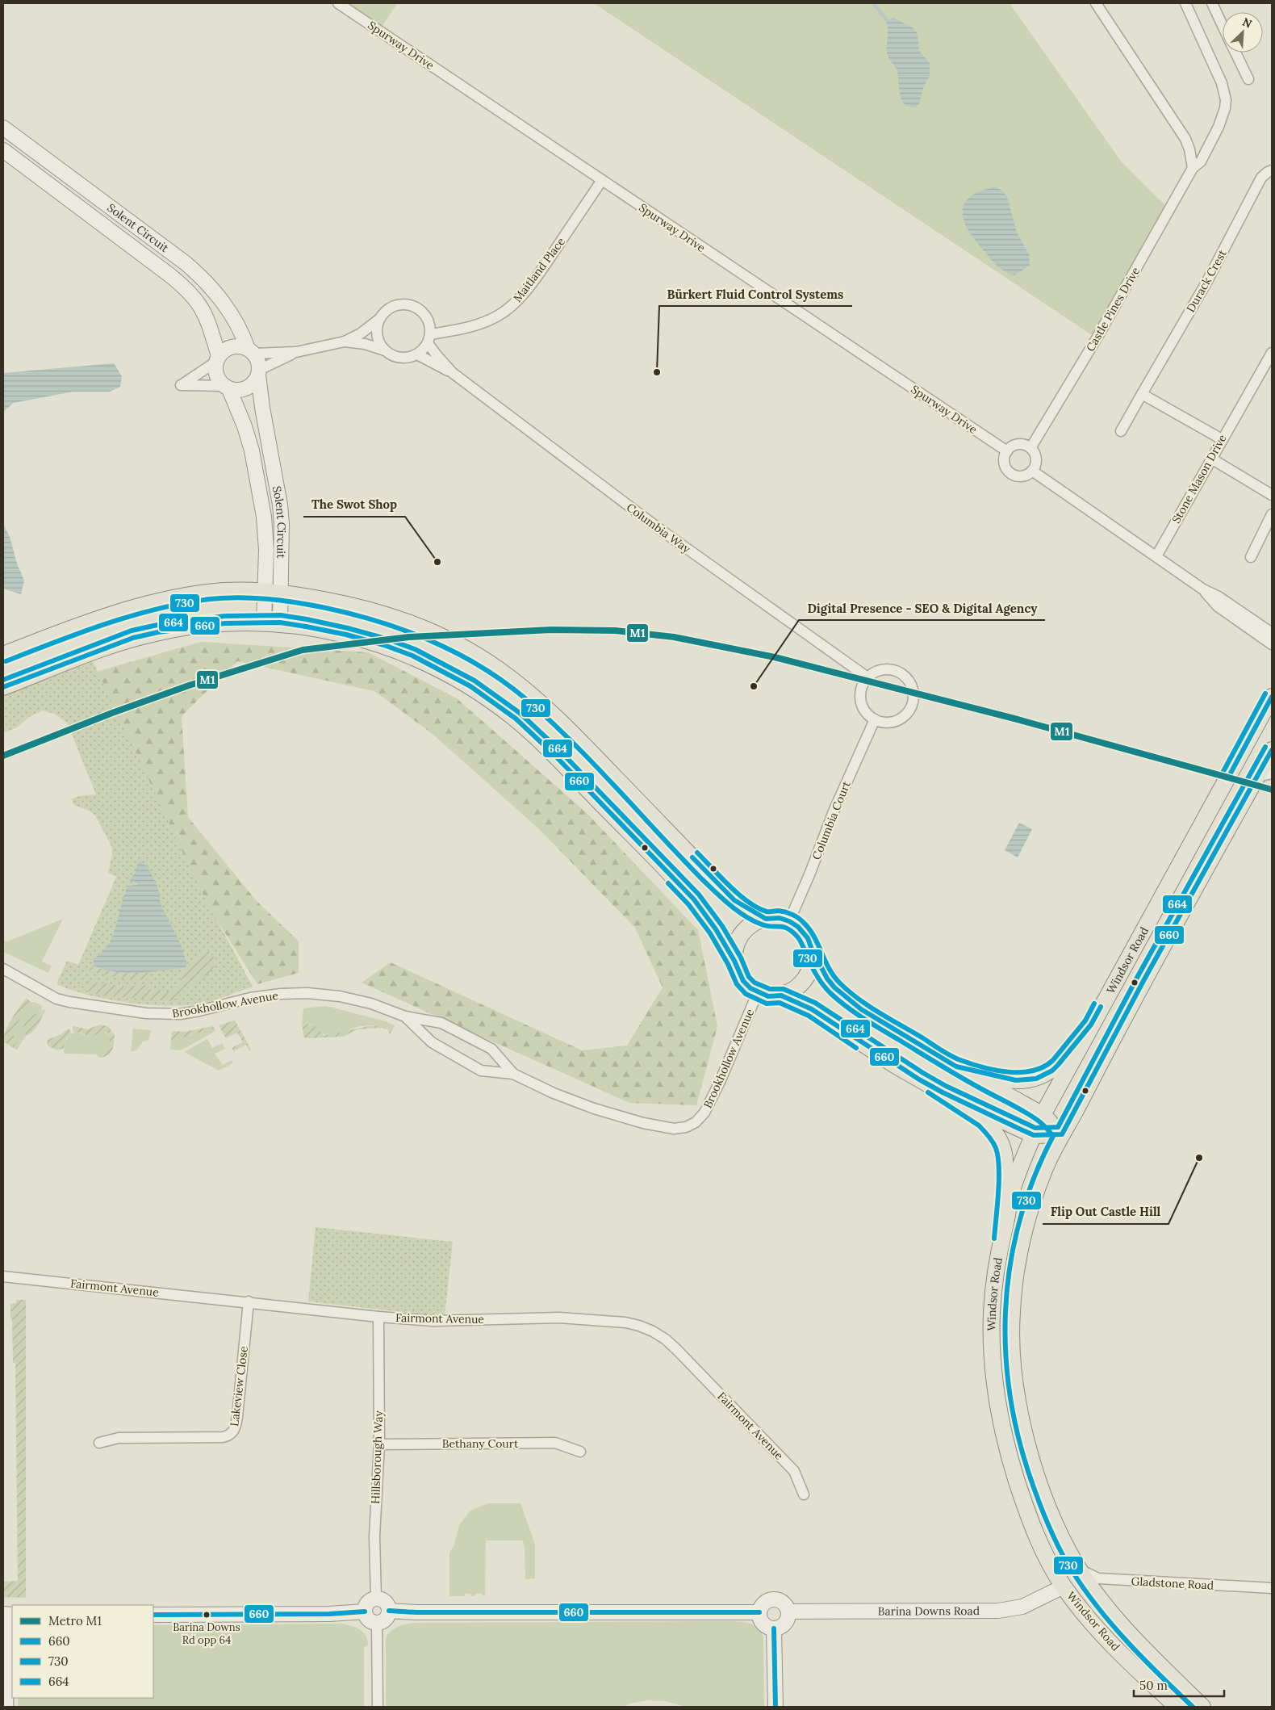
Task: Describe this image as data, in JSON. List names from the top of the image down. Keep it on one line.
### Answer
{"streets":{"main road":["Windsor Road"],"street":["Spurway Drive","Solent Circuit","Maitland Place","Durack Crest","Castle Pines Drive","Stone Mason Drive","Columbia Way","Columbia Court","Brookhollow Avenue","Fairmont Avenue","Lakeview Close","Bethany Court","Hillsborough Way","Gladstone Road","Barina Downs Road"]},"crossings":[["Spurway Drive","Maitland Place"],["Spurway Drive","Castle Pines Drive"],["Maitland Place","Columbia Way"],["Columbia Way","Columbia Court"],["Columbia Court","Brookhollow Avenue"],["Windsor Road","Gladstone Road"],["Windsor Road","Barina Downs Road"],["Fairmont Avenue","Lakeview Close"],["Fairmont Avenue","Hillsborough Way"],["Bethany Court","Hillsborough Way"]],"places":["Bürkert Fluid Control Systems","The Swot Shop","Digital Presence - SEO & Digital Agency","Flip Out Castle Hill","Barina Downs Rd opp 64"],"lines":["transit line 730","transit line 664","transit line 660","metro line M1"],"legend":["Metro M1","660","730","664"],"scale_bar":"50 m","north":"top right"}
